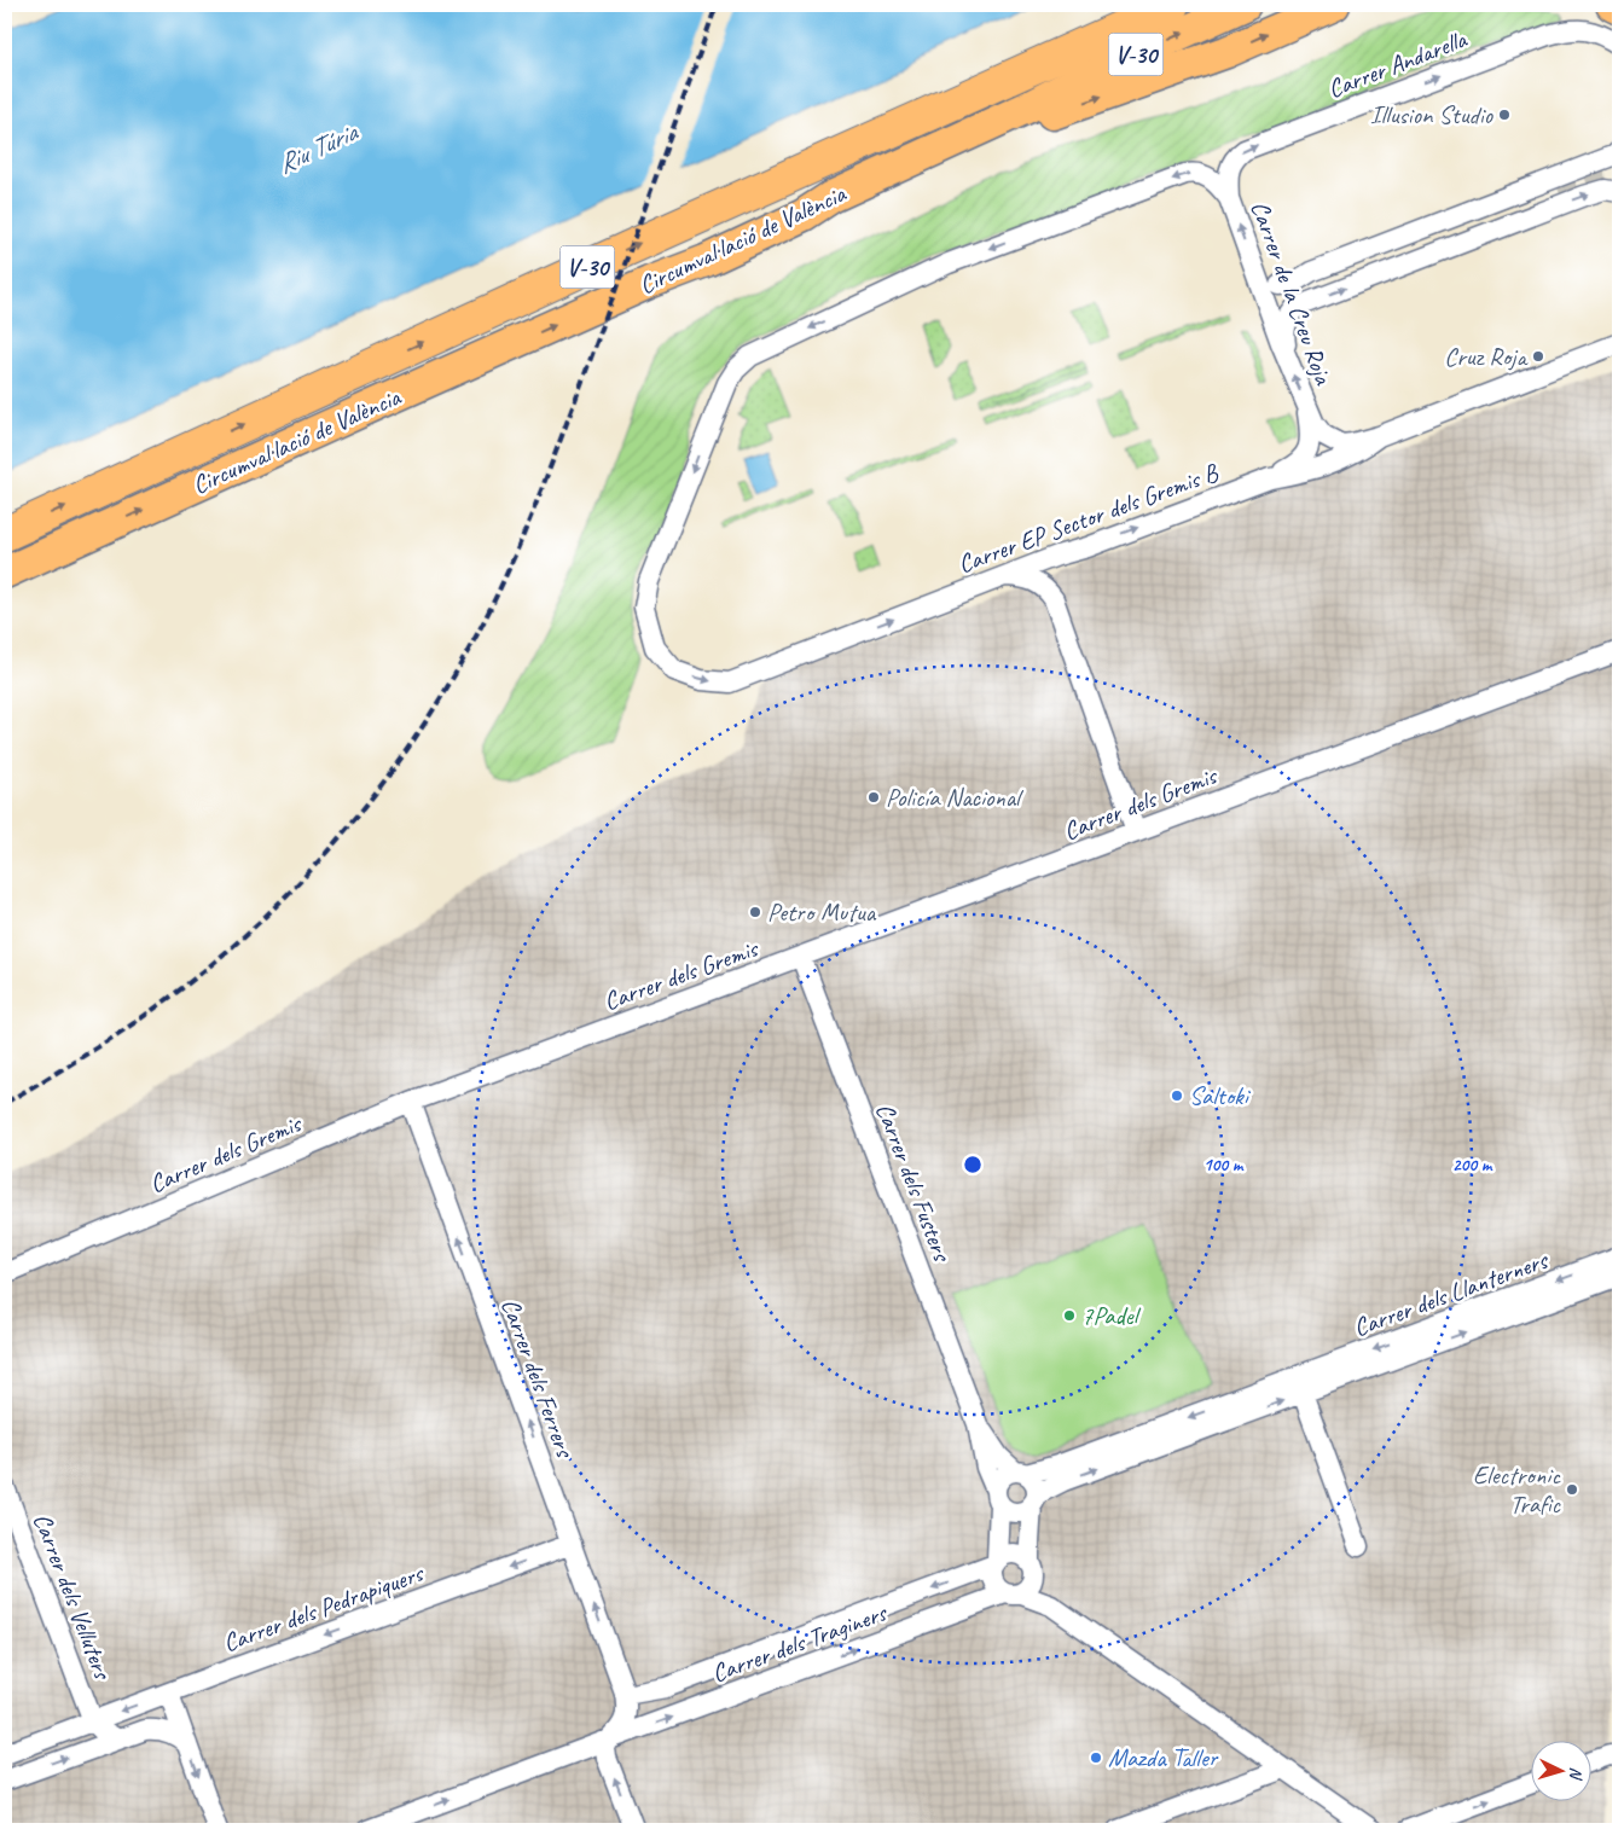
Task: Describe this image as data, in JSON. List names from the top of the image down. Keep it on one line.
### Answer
{"streets":{"highway":["V-30","Circumval·lació de València"],"street":["Carrer Andarella","Carrer de la Creu Roja","Carrer EP Sector dels Gremis B","Carrer dels Gremis","Carrer dels Fusters","Carrer dels Llanterners","Carrer dels Ferrers","Carrer dels Velluters","Carrer dels Pedrapiquers","Carrer dels Traginers"]},"crossings":[["Carrer Andarella","Carrer de la Creu Roja"],["Carrer Andarella","Carrer EP Sector dels Gremis B"],["Carrer de la Creu Roja","Carrer EP Sector dels Gremis B"],["Carrer dels Gremis","Carrer dels Fusters"],["Carrer dels Gremis","Carrer dels Ferrers"],["Carrer dels Fusters","Carrer dels Llanterners"],["Carrer dels Fusters","Carrer dels Traginers"],["Carrer dels Ferrers","Carrer dels Pedrapiquers"],["Carrer dels Ferrers","Carrer dels Traginers"],["Carrer dels Velluters","Carrer dels Pedrapiquers"]],"one_way":["Circumval·lació de València","Carrer dels Ferrers","Carrer dels Pedrapiquers"],"water":["Riu Túria"],"places":["Illusion Studio","Cruz Roja","Policía Nacional","Petro Mutua","Saltoki","7Padel","Electronic Trafic","Mazda Taller"],"north":"right","rings":["100 m","200 m"]}
